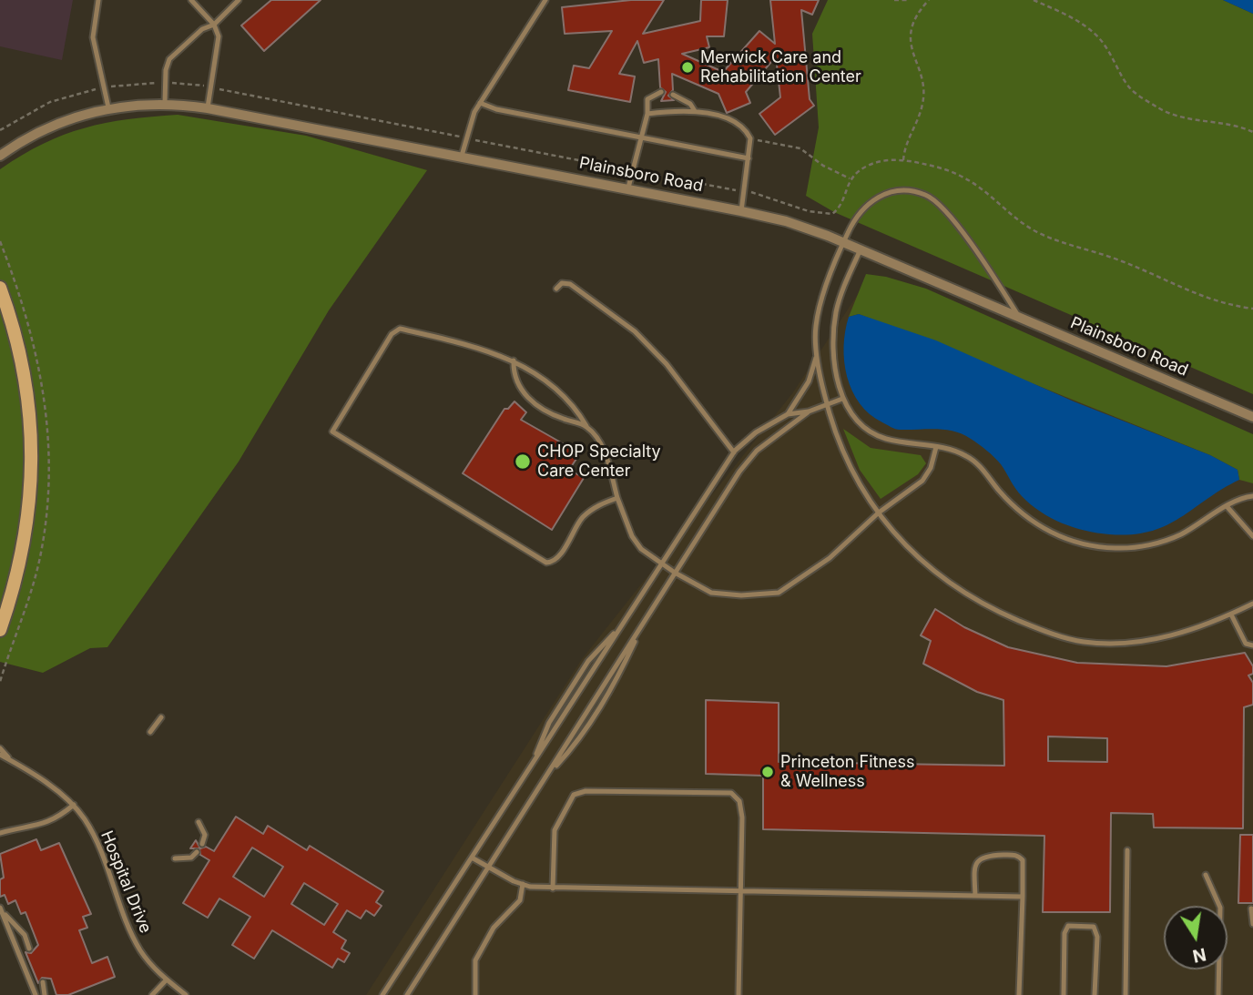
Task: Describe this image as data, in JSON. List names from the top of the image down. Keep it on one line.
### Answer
{"streets":{"street":["Plainsboro Road"],"lane":["Hospital Drive"]},"places":["Merwick Care and Rehabilitation Center","CHOP Specialty Care Center","Princeton Fitness & Wellness"],"north":"bottom"}
